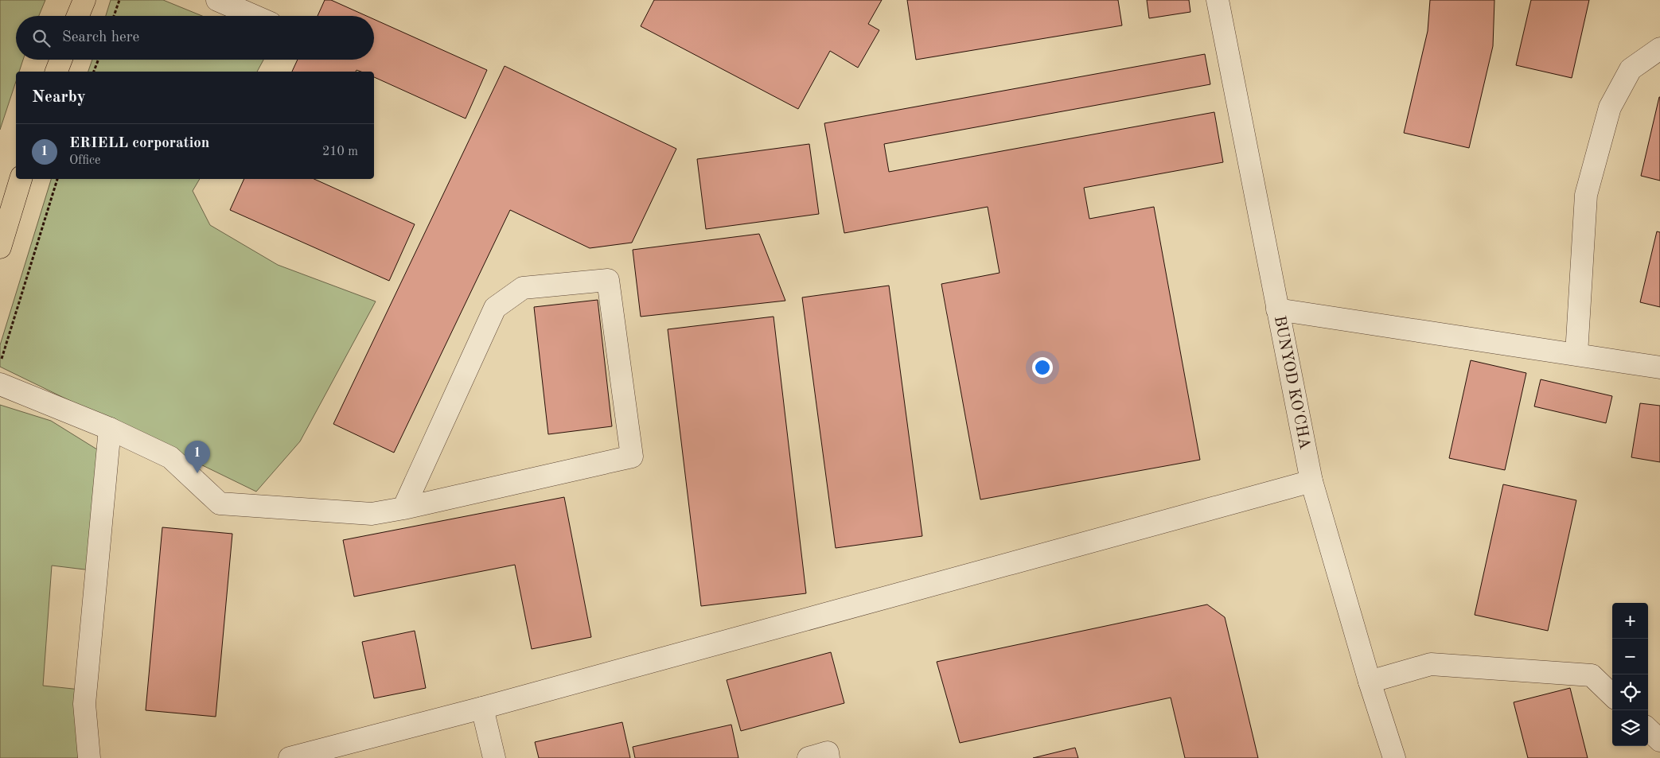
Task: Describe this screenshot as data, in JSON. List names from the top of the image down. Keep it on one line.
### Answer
{"streets":{"street":["BUNYOD KO'CHA"]},"page":{"search":"Search here","heading":"Nearby","list":[{"mark":"1","name":"ERIELL corporation","note":"Office","value":"210 m"}],"pins":"1","map_buttons":["+","−"]}}
